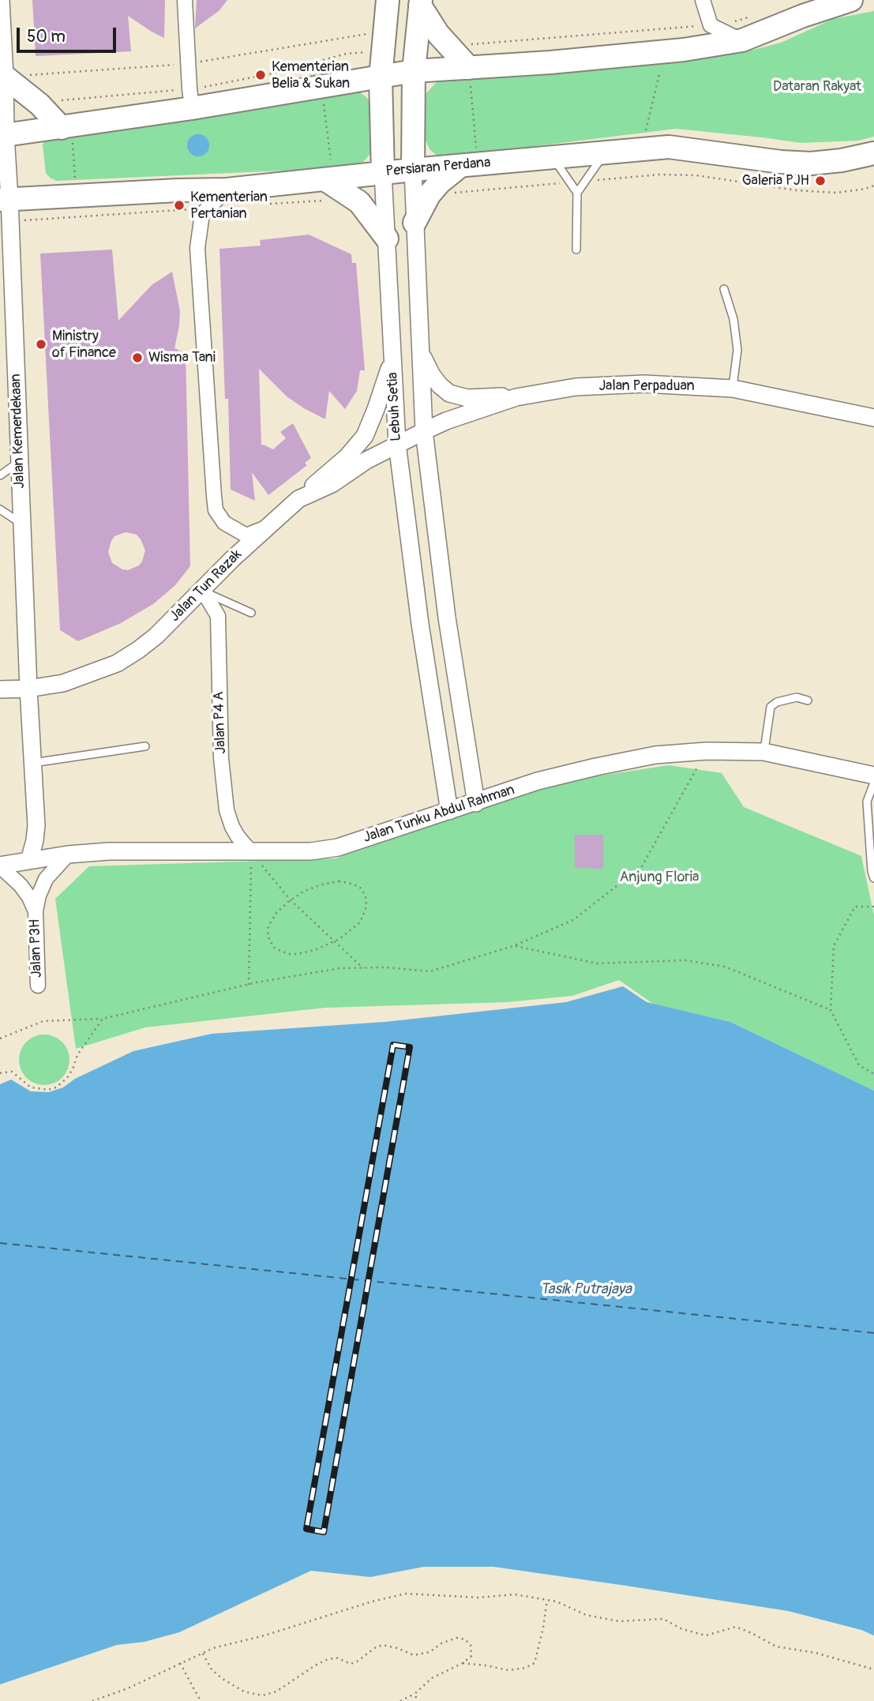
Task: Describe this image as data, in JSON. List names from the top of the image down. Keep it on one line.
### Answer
{"streets":{"main road":["Persiaran Perdana","Lebuh Setia"],"street":["Jalan Perpaduan","Jalan Kemerdekaan","Jalan Tun Razak","Jalan P4 A","Jalan Tunku Abdul Rahman","Jalan P3H"]},"crossings":[["Persiaran Perdana","Lebuh Setia"],["Persiaran Perdana","Jalan Kemerdekaan"],["Jalan Perpaduan","Lebuh Setia"],["Jalan Perpaduan","Jalan Tun Razak"],["Lebuh Setia","Jalan Tun Razak"],["Lebuh Setia","Jalan Tunku Abdul Rahman"],["Jalan Kemerdekaan","Jalan Tun Razak"],["Jalan Kemerdekaan","Jalan Tunku Abdul Rahman"],["Jalan Tun Razak","Jalan P4 A"],["Jalan P4 A","Jalan Tunku Abdul Rahman"],["Jalan Tunku Abdul Rahman","Jalan P3H"]],"water":["Tasik Putrajaya"],"parks":["Dataran Rakyat","Anjung Floria"],"places":["Kementerian Belia & Sukan","Galeria PJH","Kementerian Pertanian","Ministry of Finance","Wisma Tani"],"scale_bar":"50 m"}
